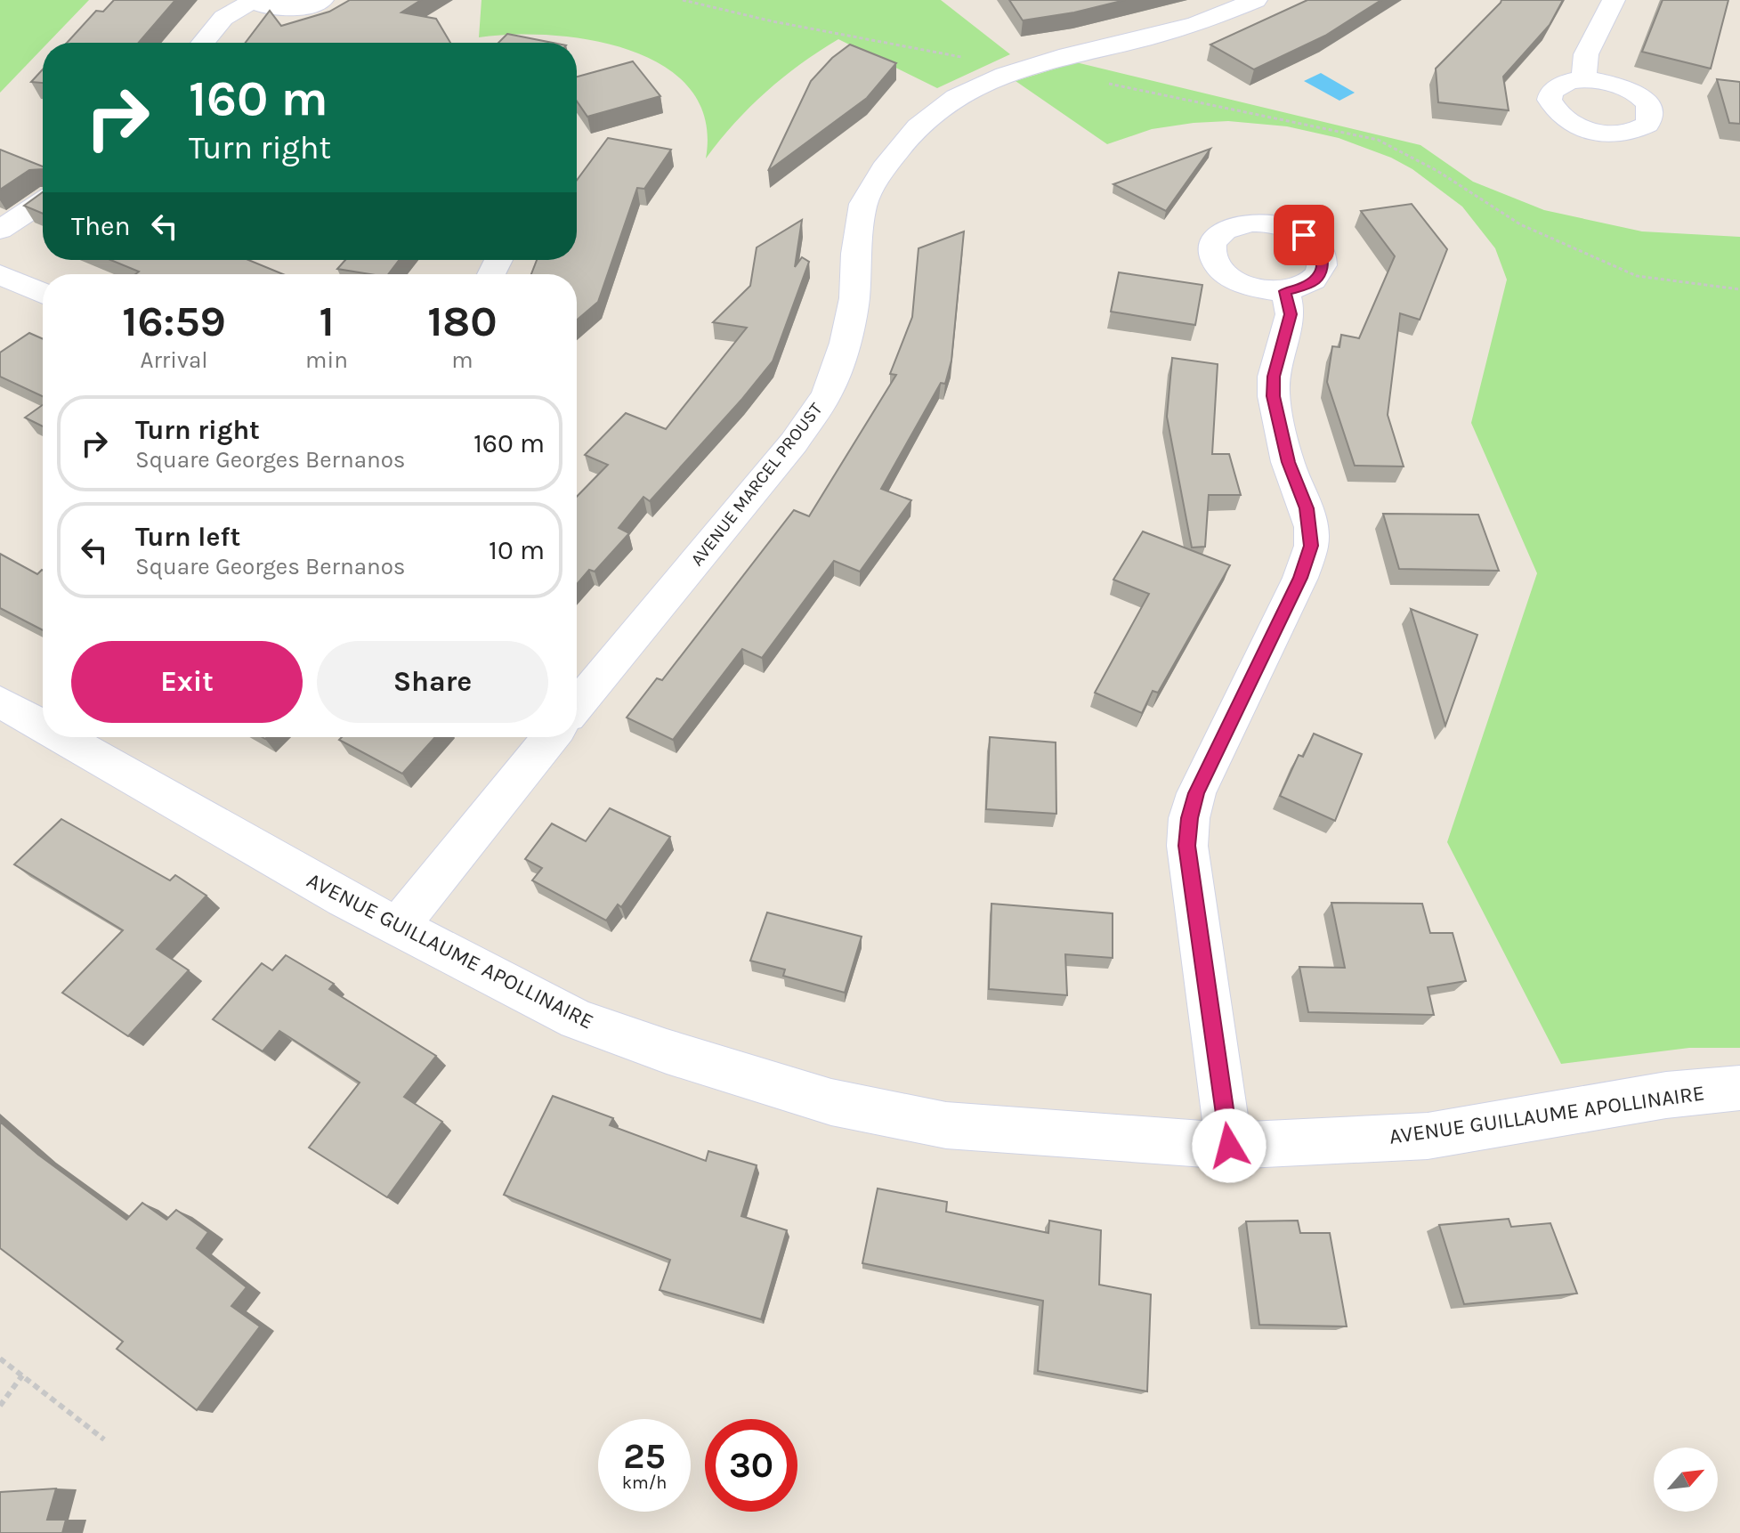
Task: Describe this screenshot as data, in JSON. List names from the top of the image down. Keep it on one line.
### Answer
{"streets":{"street":["AVENUE MARCEL PROUST","AVENUE GUILLAUME APOLLINAIRE"]},"north":"top right","page":{"turn":["160 m","Turn right"],"then":"Then","eta":["16:59","Arrival","1","min","180","m"],"list":[{"name":"Turn right","note":"Square Georges Bernanos","value":"160 m"},{"name":"Turn left","note":"Square Georges Bernanos","value":"10 m"}],"buttons":["Exit","Share"],"speed":"25 km/h","limit":"30"}}
